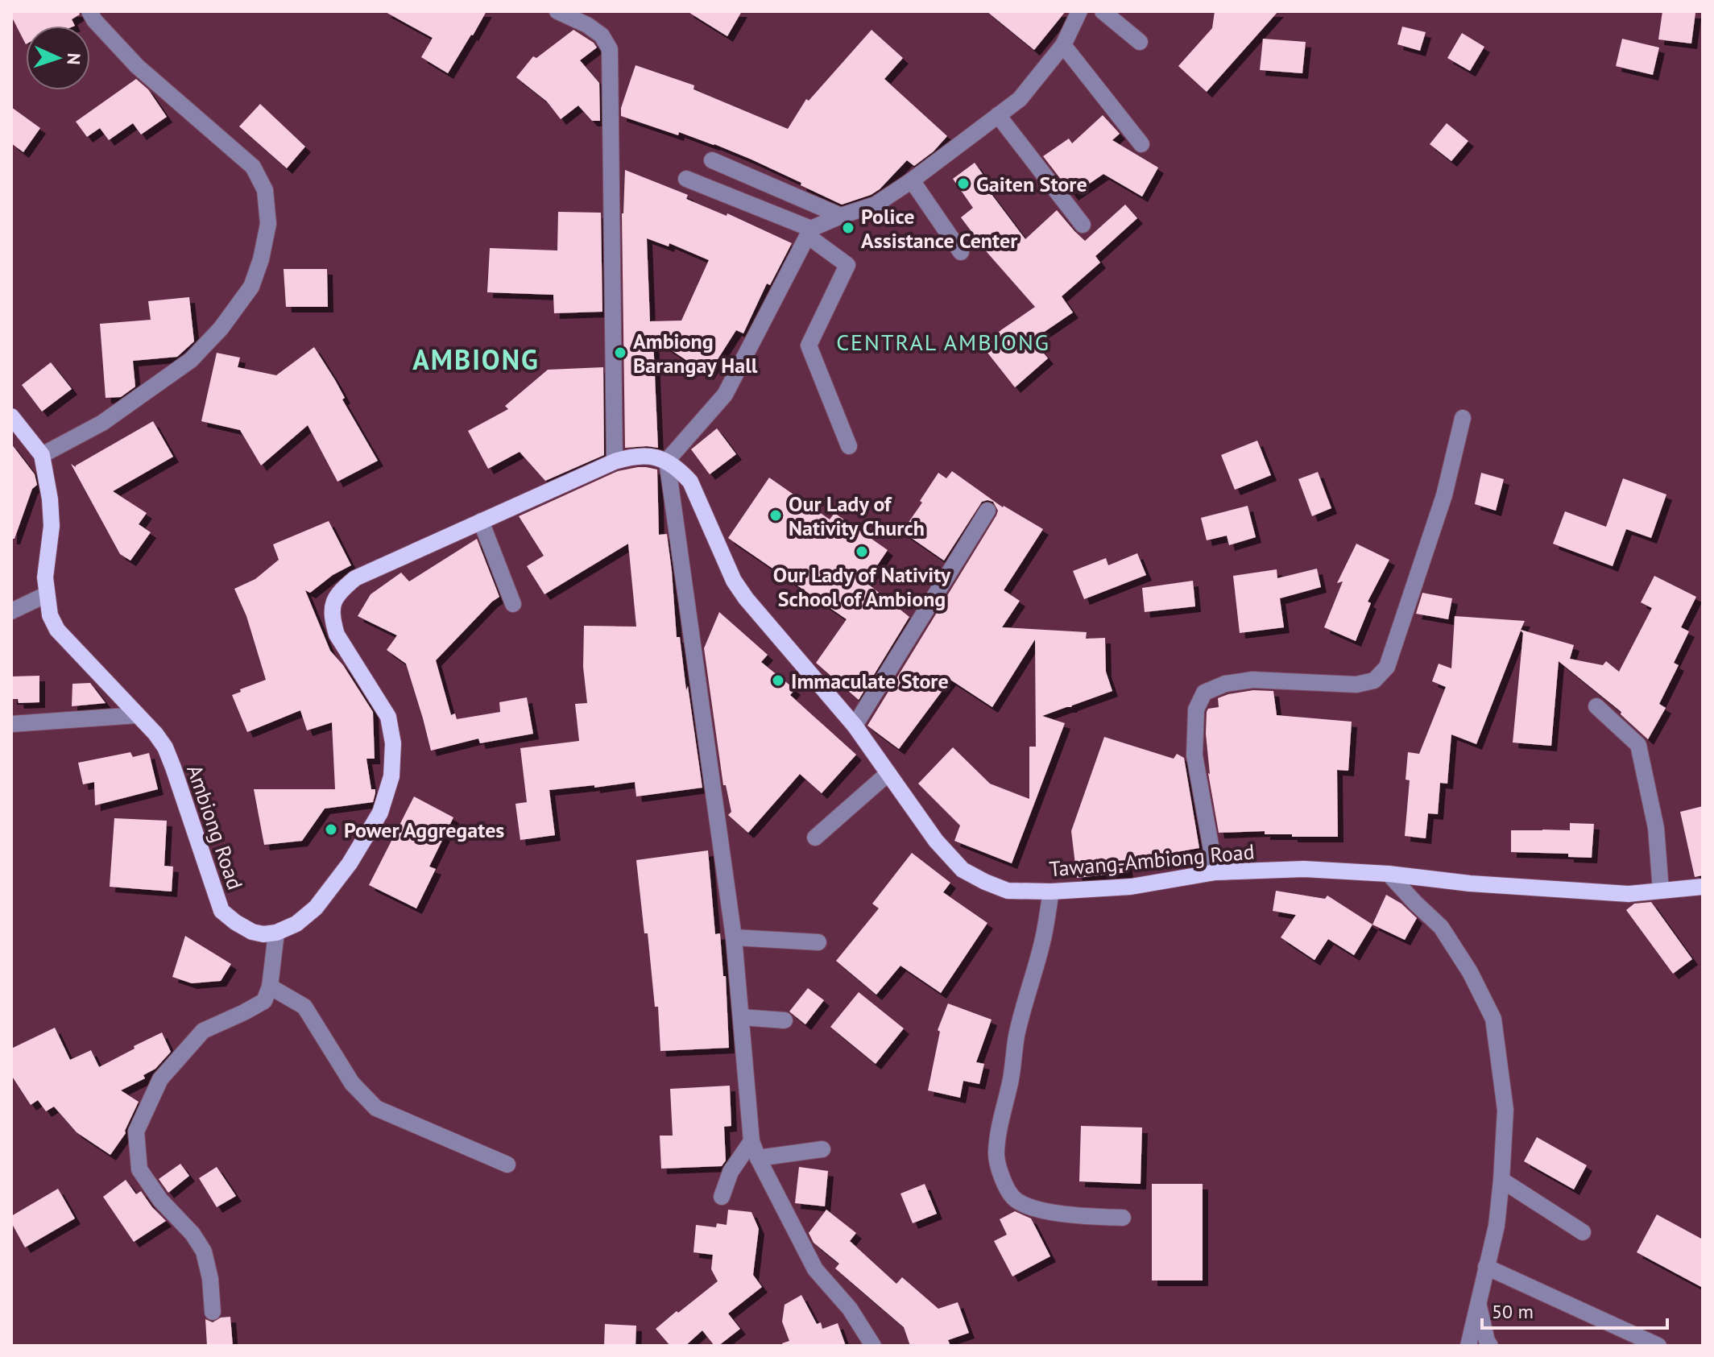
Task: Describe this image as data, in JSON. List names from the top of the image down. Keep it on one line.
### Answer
{"streets":{"main road":["Ambiong Road","Tawang-Ambiong Road"]},"districts":["CENTRAL AMBIONG","AMBIONG"],"places":["Gaiten Store","Police Assistance Center","Ambiong Barangay Hall","Our Lady of Nativity Church","Our Lady of Nativity School of Ambiong","Immaculate Store","Power Aggregates"],"scale_bar":"50 m","north":"right"}
